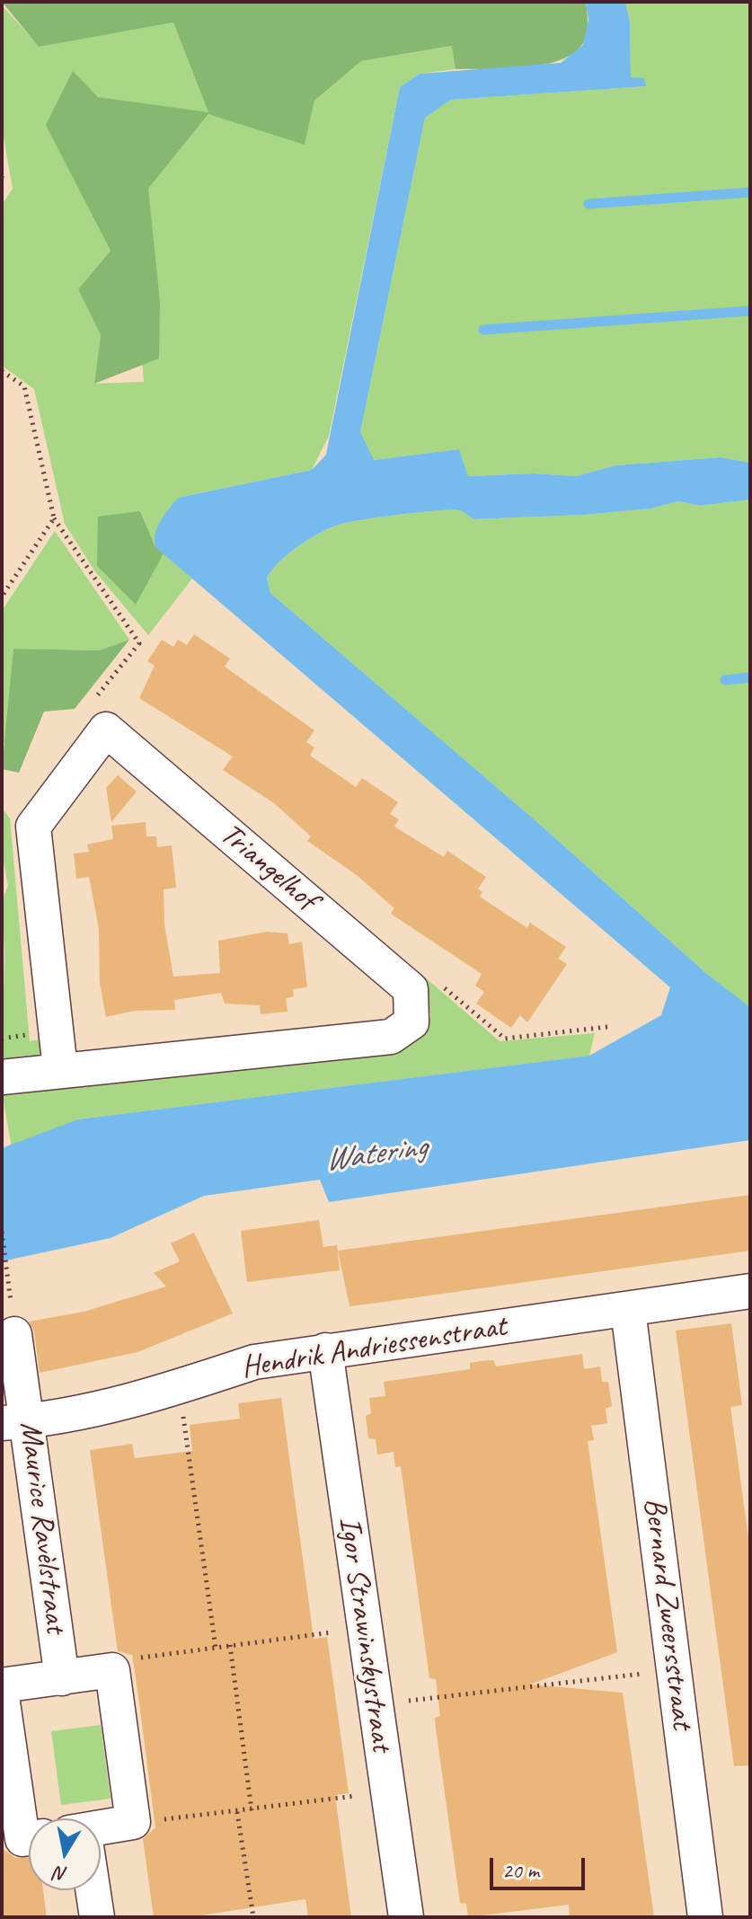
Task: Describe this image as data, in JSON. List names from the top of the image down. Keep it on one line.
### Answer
{"streets":{"street":["Triangelhof","Hendrik Andriessenstraat","Maurice Ravèlstraat","Bernard Zweersstraat","Igor Strawinskystraat"]},"crossings":[["Hendrik Andriessenstraat","Maurice Ravèlstraat"],["Hendrik Andriessenstraat","Bernard Zweersstraat"],["Hendrik Andriessenstraat","Igor Strawinskystraat"]],"water":["Watering"],"scale_bar":"20 m","north":"bottom"}
